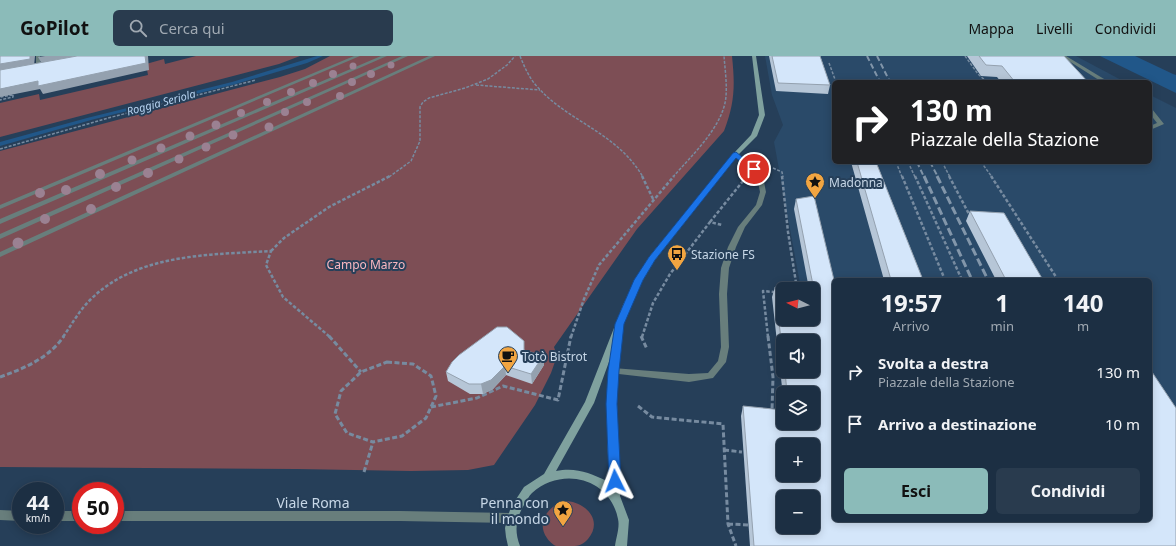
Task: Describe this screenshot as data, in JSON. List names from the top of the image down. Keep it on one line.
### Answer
{"streets":{"street":["Viale Roma"]},"water":["Roggia Seriola"],"parks":["Campo Marzo"],"places":{"place":["Madonna","Penna con il mondo"],"bus stop":["Stazione FS"],"cafe":["Totò Bistrot"]},"north":"left","page":{"header":"GoPilot","search":"Cerca qui","nav":["Mappa","Livelli","Condividi"],"turn":["130 m","Piazzale della Stazione"],"eta":["19:57","Arrivo","1","min","140","m"],"map_buttons":["+","−"],"list":[{"name":"Svolta a destra","note":"Piazzale della Stazione","value":"130 m"},{"name":"Arrivo a destinazione","value":"10 m"}],"buttons":["Esci","Condividi"],"speed":"44 km/h","limit":"50"}}
